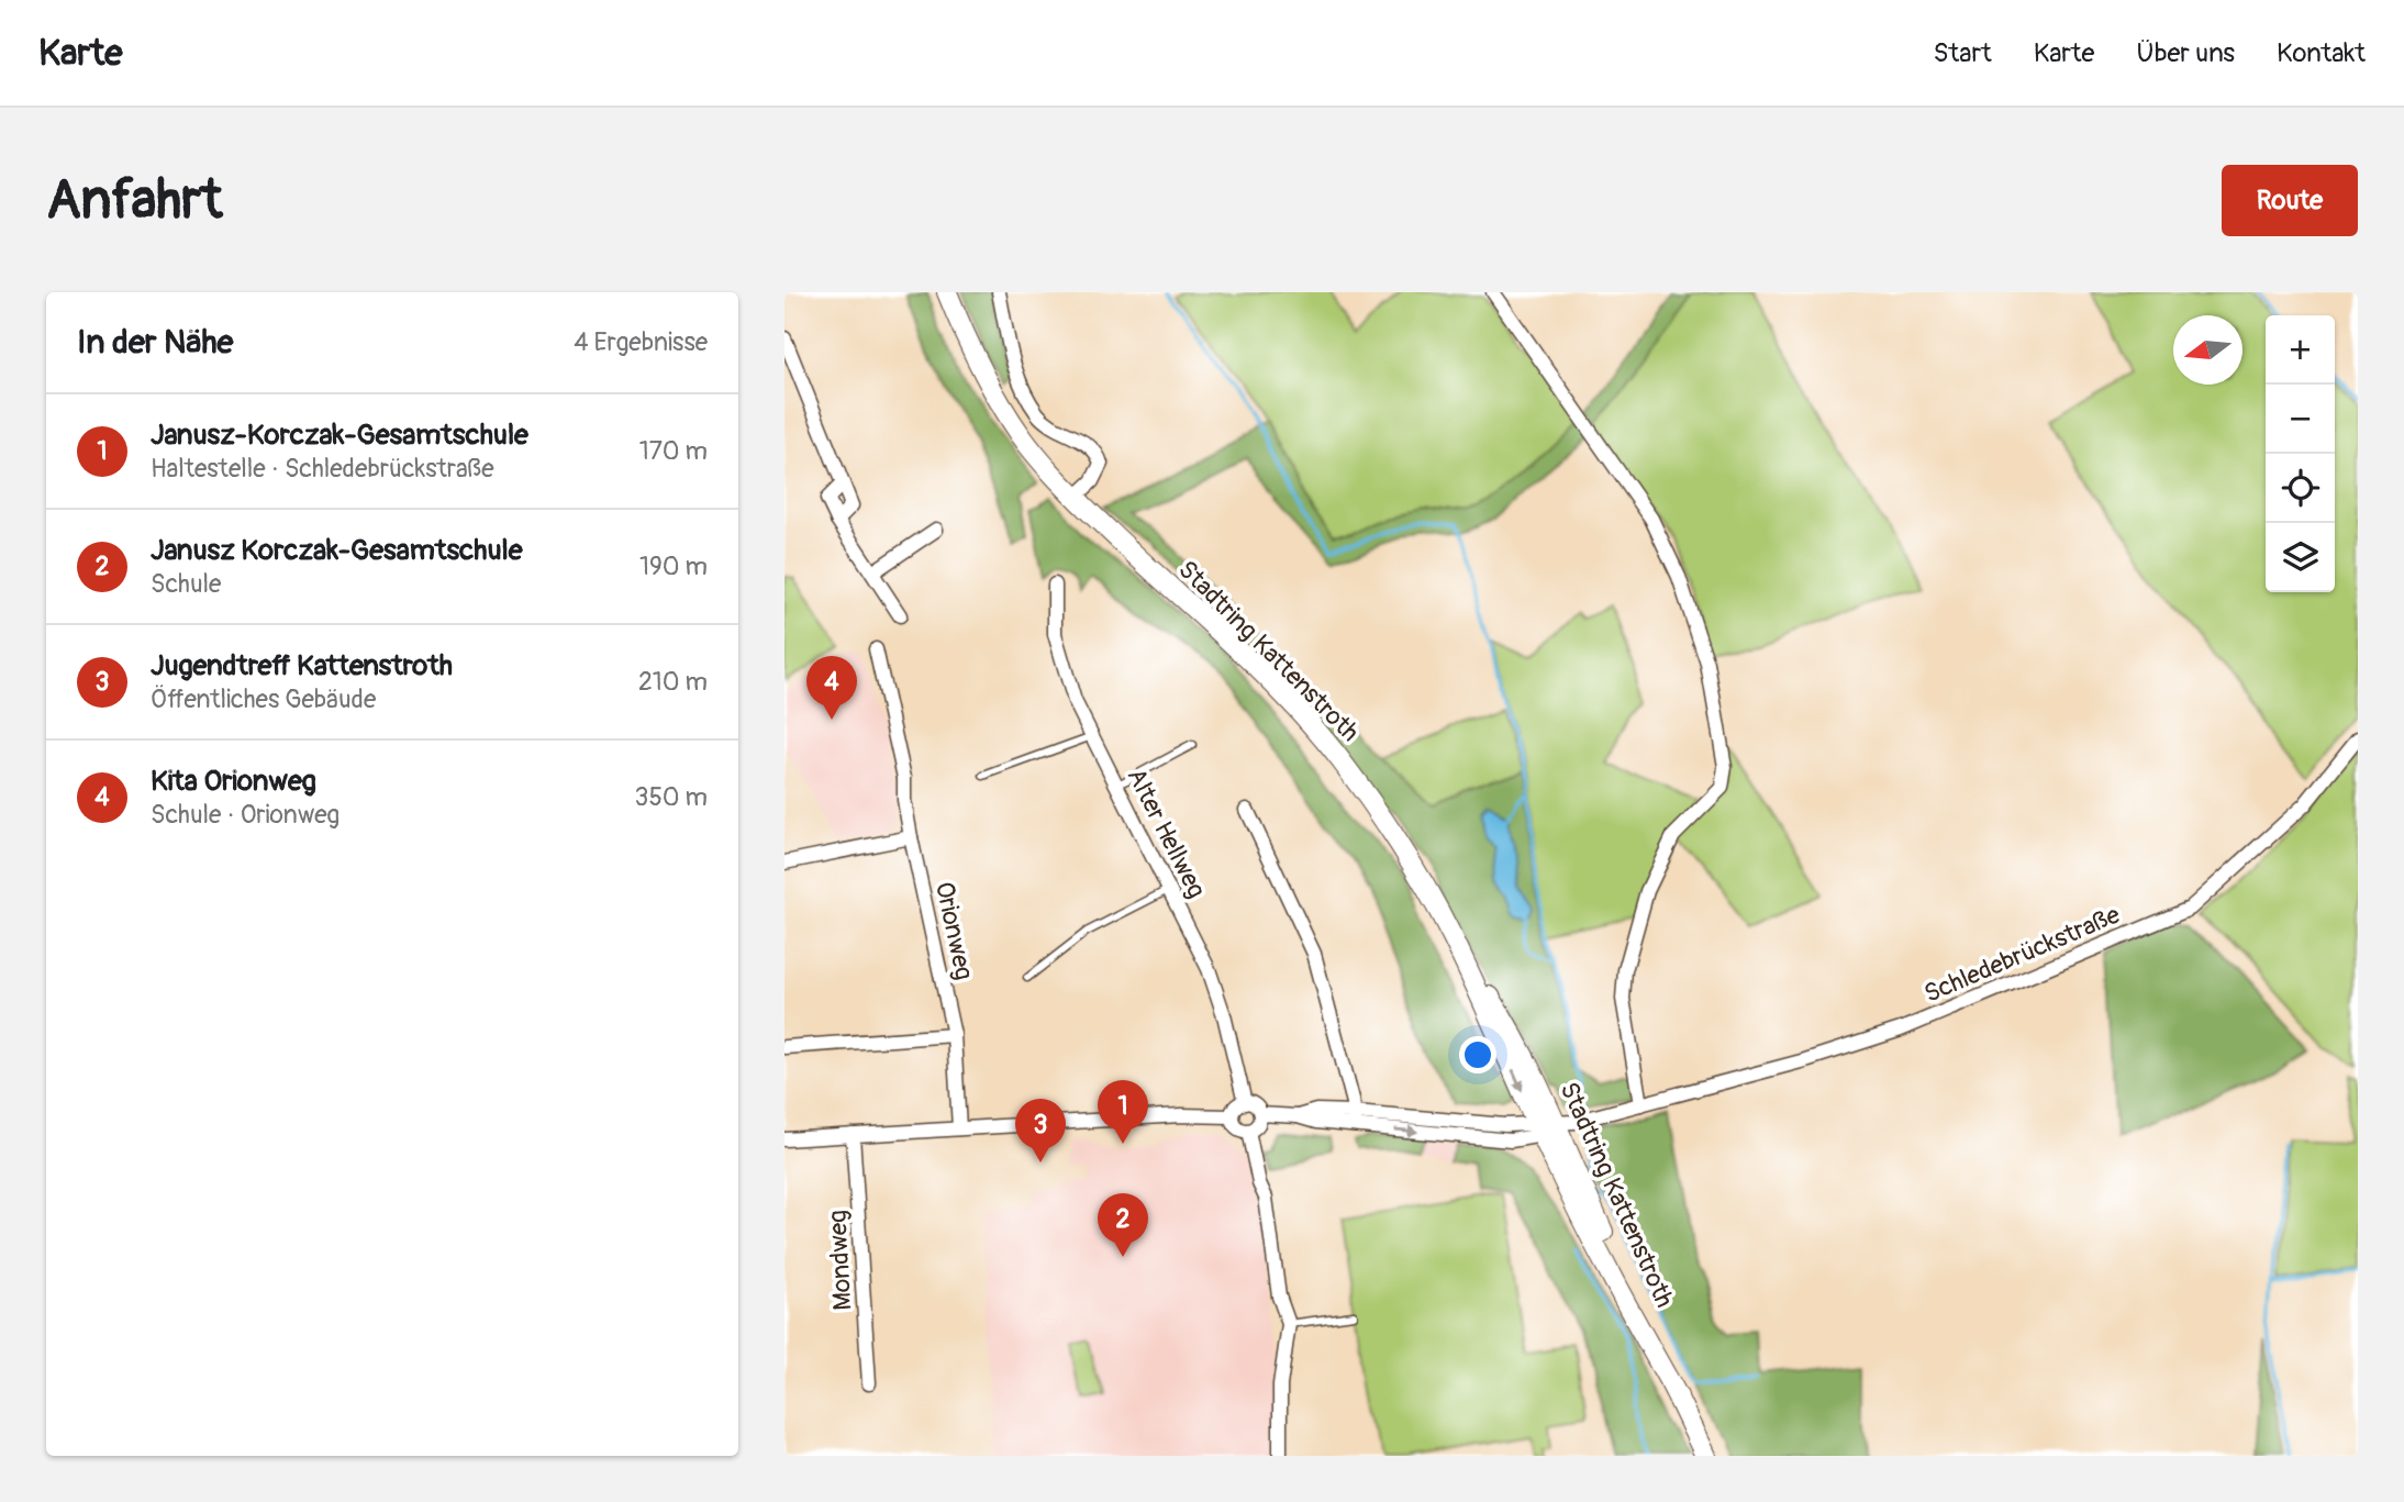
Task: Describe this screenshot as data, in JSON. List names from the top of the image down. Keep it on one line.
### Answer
{"streets":{"main road":["Stadtring Kattenstroth"],"street":["Alter Hellweg","Orionweg","Schledebrückstraße","Mondweg"]},"crossings":[["Stadtring Kattenstroth","Schledebrückstraße"],["Alter Hellweg","Schledebrückstraße"]],"north":"left","page":{"header":"Karte","nav":["Start","Karte","Über uns","Kontakt"],"buttons":"Route","title":"Anfahrt","heading":["In der Nähe","4 Ergebnisse"],"map_buttons":["+","−"],"list":[{"mark":"1","name":"Janusz-Korczak-Gesamtschule","note":"Haltestelle · Schledebrückstraße","value":"170 m"},{"mark":"2","name":"Janusz Korczak-Gesamtschule","note":"Schule","value":"190 m"},{"mark":"3","name":"Jugendtreff Kattenstroth","note":"Öffentliches Gebäude","value":"210 m"},{"mark":"4","name":"Kita Orionweg","note":"Schule · Orionweg","value":"350 m"}],"pins":["4","1","3","2"]}}
